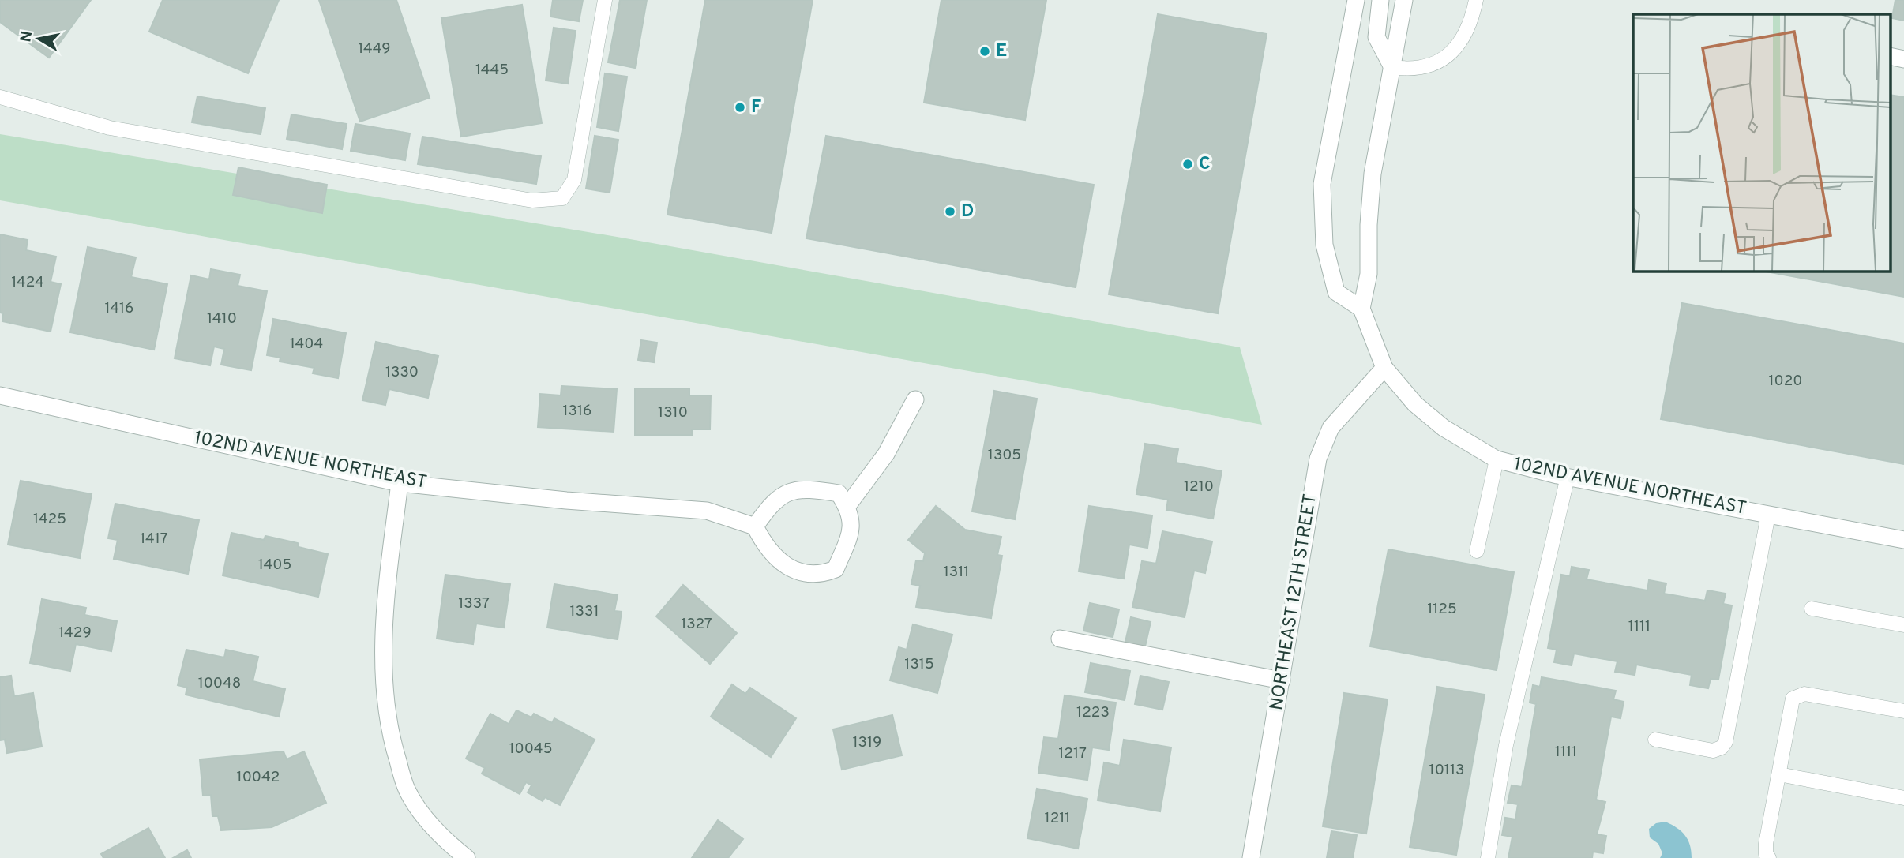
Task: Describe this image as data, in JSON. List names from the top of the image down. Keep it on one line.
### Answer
{"streets":{"street":["102ND AVENUE NORTHEAST","NORTHEAST 12TH STREET"]},"crossings":[["102ND AVENUE NORTHEAST","NORTHEAST 12TH STREET"]],"places":["E","F","C","D"],"house_numbers":["1449","1445","1424","1416","1410","1404","1330","1020","1316","1310","1305","1210","1425","1417","1405","1311","1337","1125","1331","1327","1111","1429","1315","10048","1223","1319","10045","1111","1217","10113","10042","1211"],"north":"left"}
